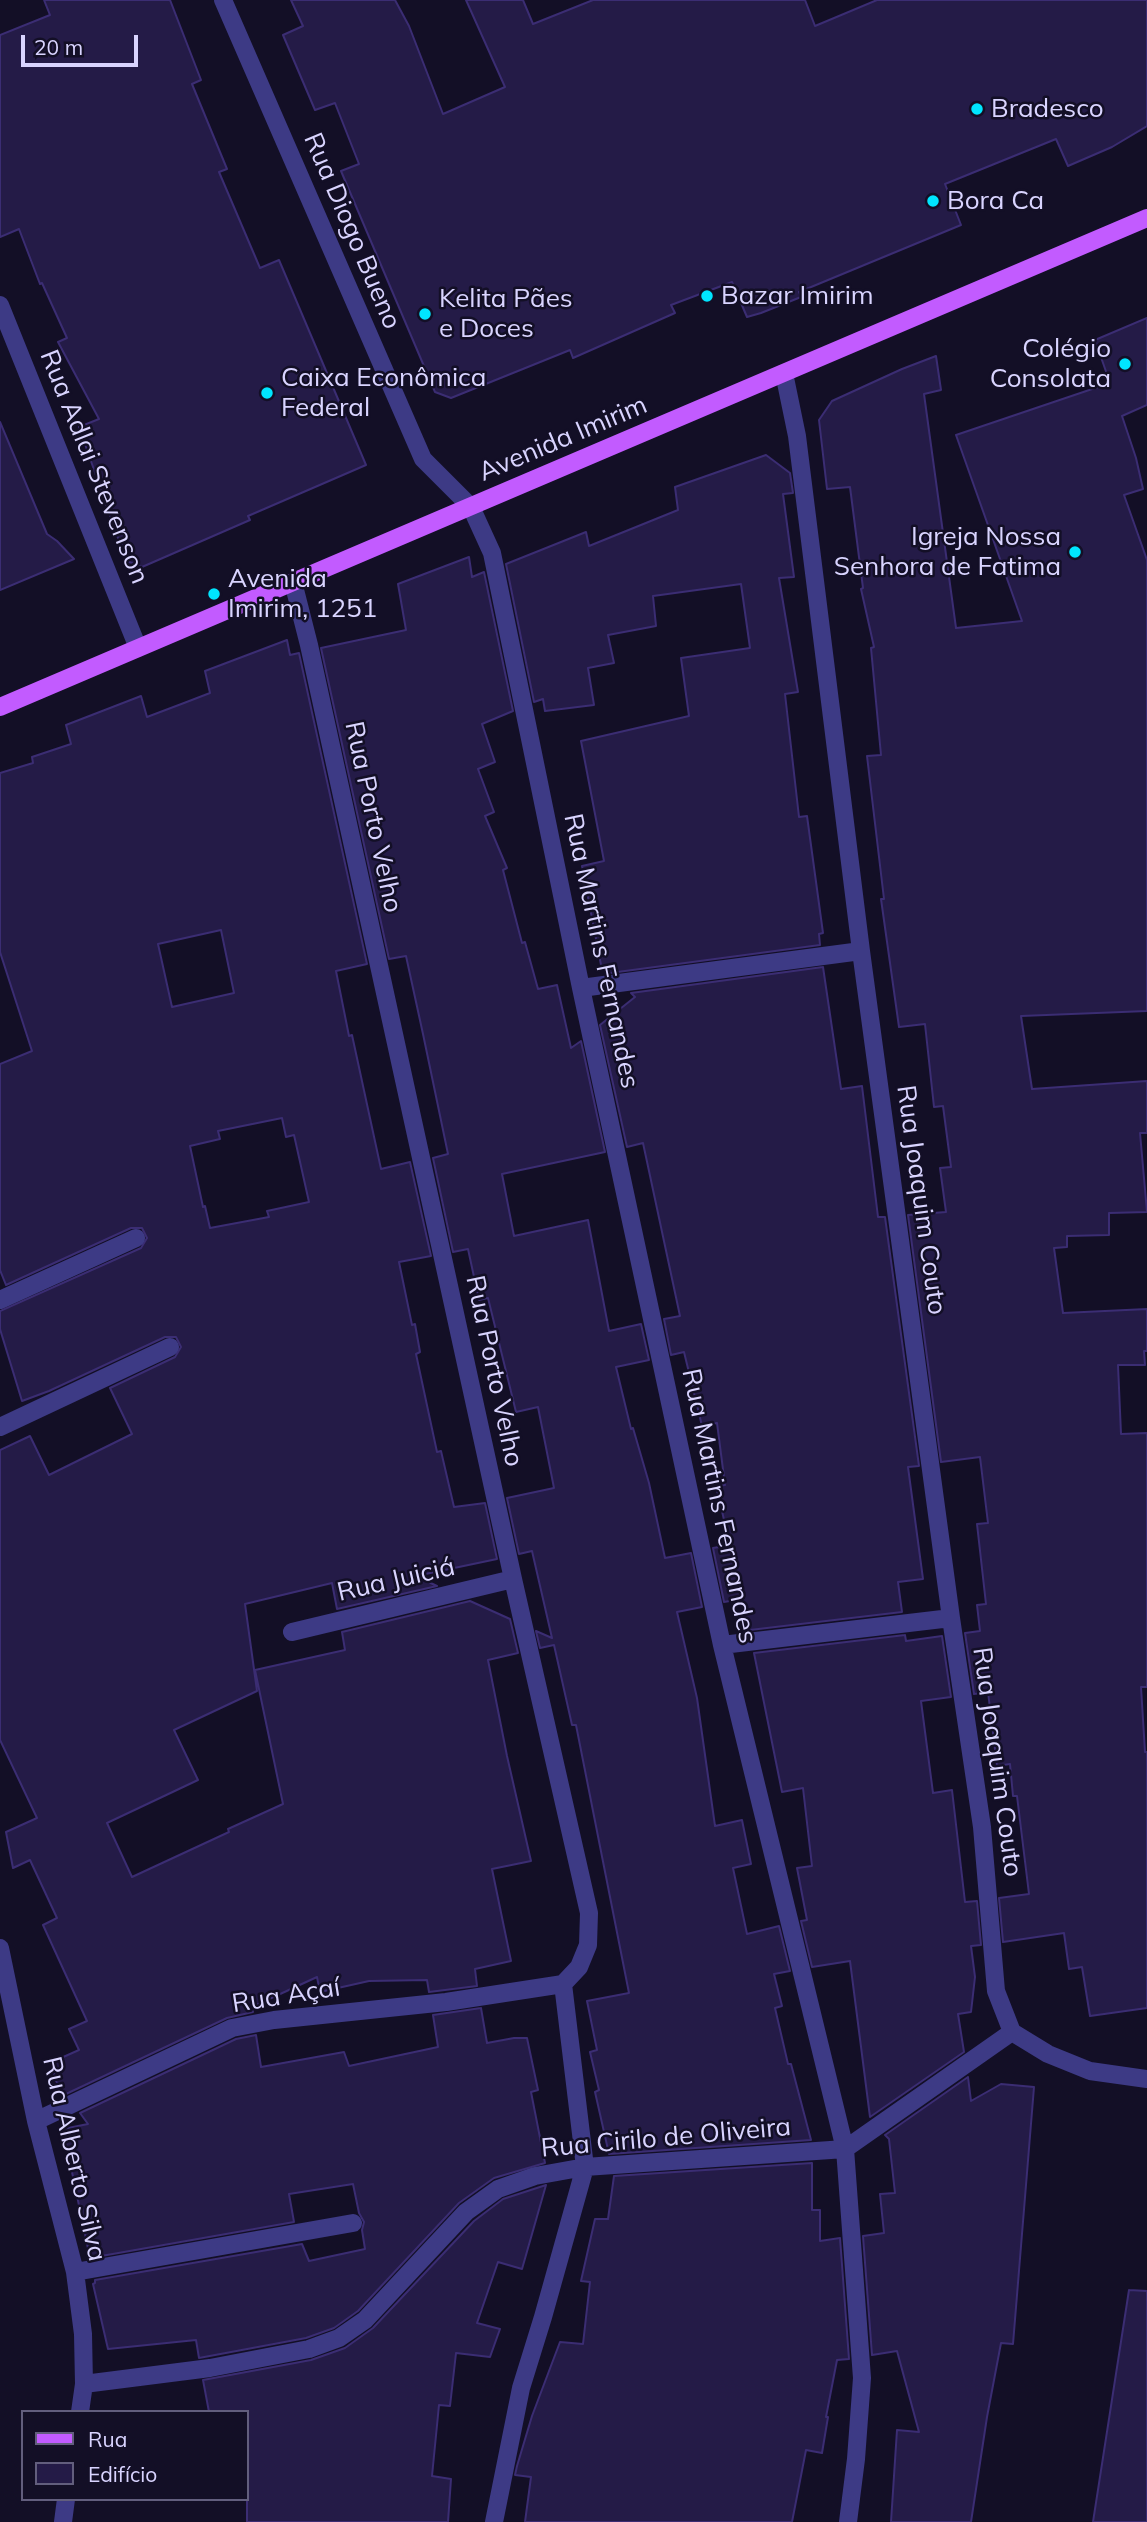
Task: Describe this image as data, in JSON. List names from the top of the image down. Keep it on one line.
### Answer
{"streets":{"main road":["Avenida Imirim"],"street":["Rua Diogo Bueno","Rua Adlai Stevenson","Rua Porto Velho","Rua Martins Fernandes","Rua Joaquim Couto","Rua Juiciá","Rua Açaí","Rua Cirilo de Oliveira","Rua Alberto Silva"]},"crossings":[["Rua Diogo Bueno","Avenida Imirim"],["Rua Diogo Bueno","Rua Martins Fernandes"],["Avenida Imirim","Rua Adlai Stevenson"],["Avenida Imirim","Rua Porto Velho"],["Avenida Imirim","Rua Martins Fernandes"],["Avenida Imirim","Rua Joaquim Couto"],["Rua Porto Velho","Rua Juiciá"],["Rua Porto Velho","Rua Açaí"],["Rua Martins Fernandes","Rua Cirilo de Oliveira"],["Rua Açaí","Rua Alberto Silva"],["Rua Cirilo de Oliveira","Rua Alberto Silva"]],"places":["Bradesco","Bora Ca","Bazar Imirim","Kelita Pães e Doces","Colégio Consolata","Caixa Econômica Federal","Igreja Nossa Senhora de Fatima","Avenida Imirim, 1251"],"legend":["Rua","Edifício"],"scale_bar":"20 m"}
